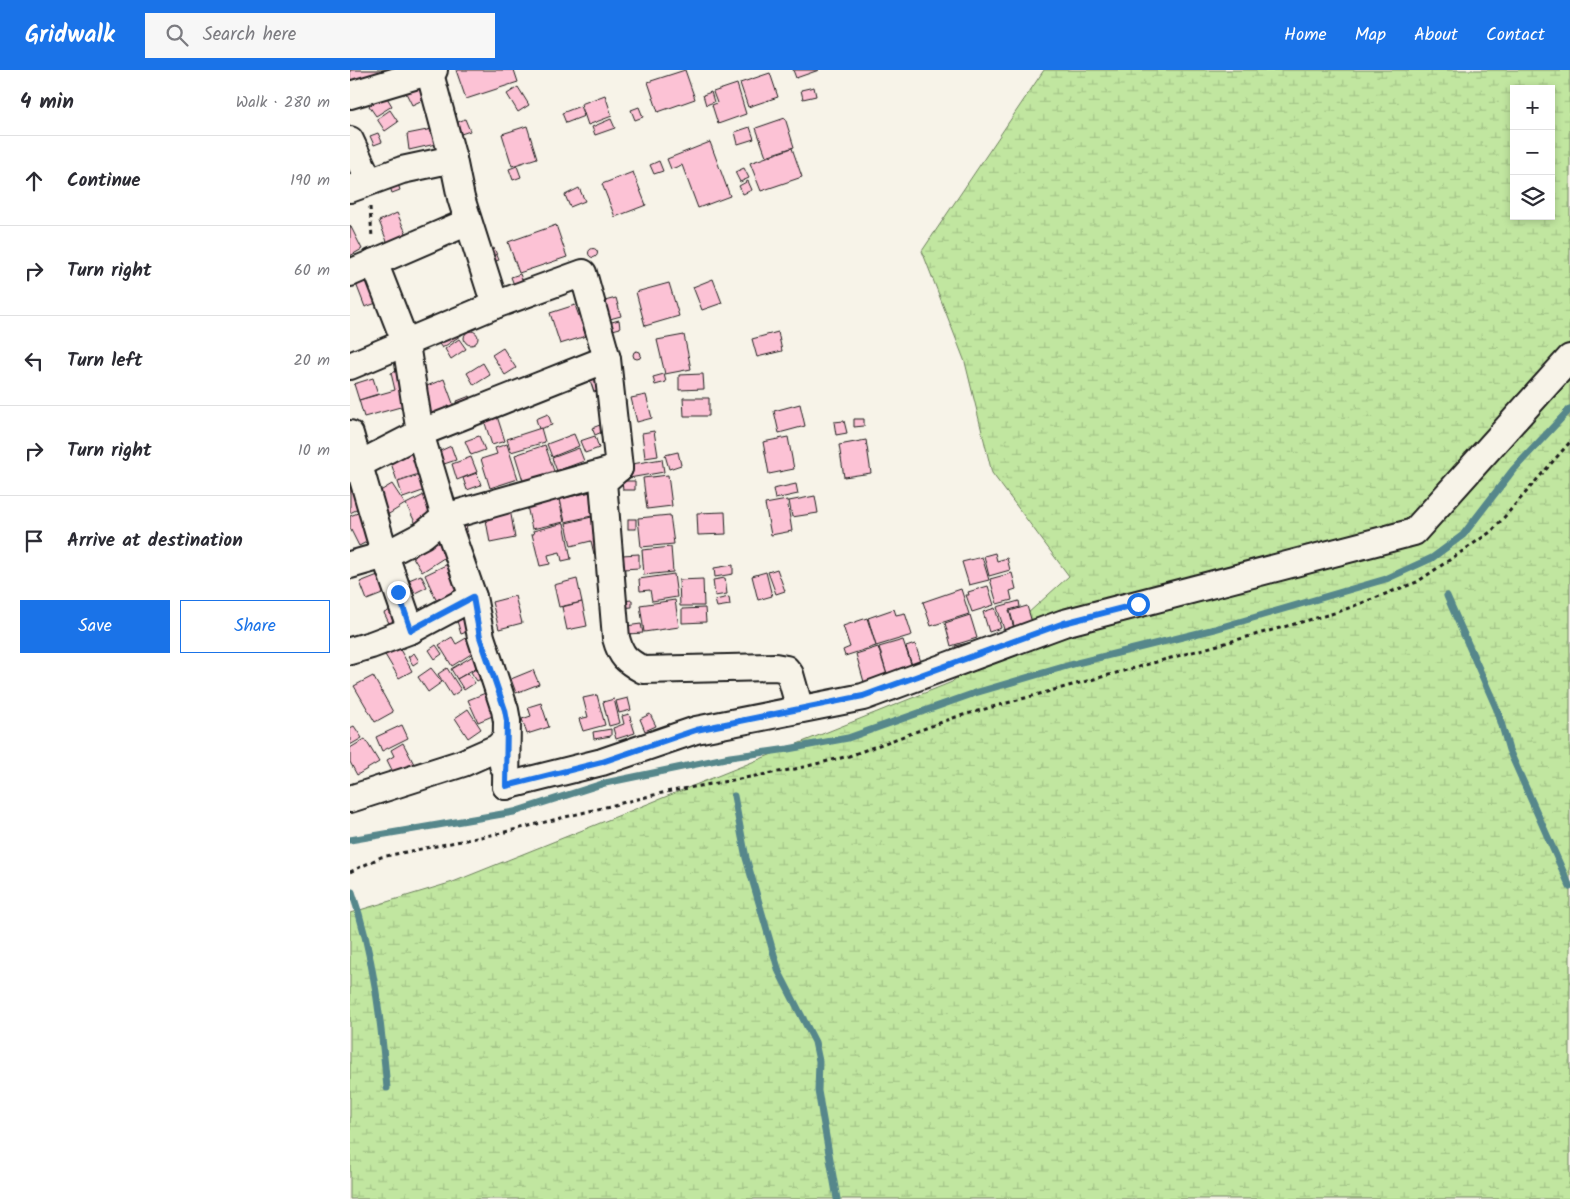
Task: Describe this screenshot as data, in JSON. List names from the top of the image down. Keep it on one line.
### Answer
{"page":{"header":"Gridwalk","search":"Search here","nav":["Home","Map","About","Contact"],"heading":["4 min","Walk · 280 m"],"map_buttons":["+","−"],"list":[["Continue","190 m"],["Turn right","60 m"],["Turn left","20 m"],["Turn right","10 m"],"Arrive at destination"],"buttons":["Save","Share"]}}
